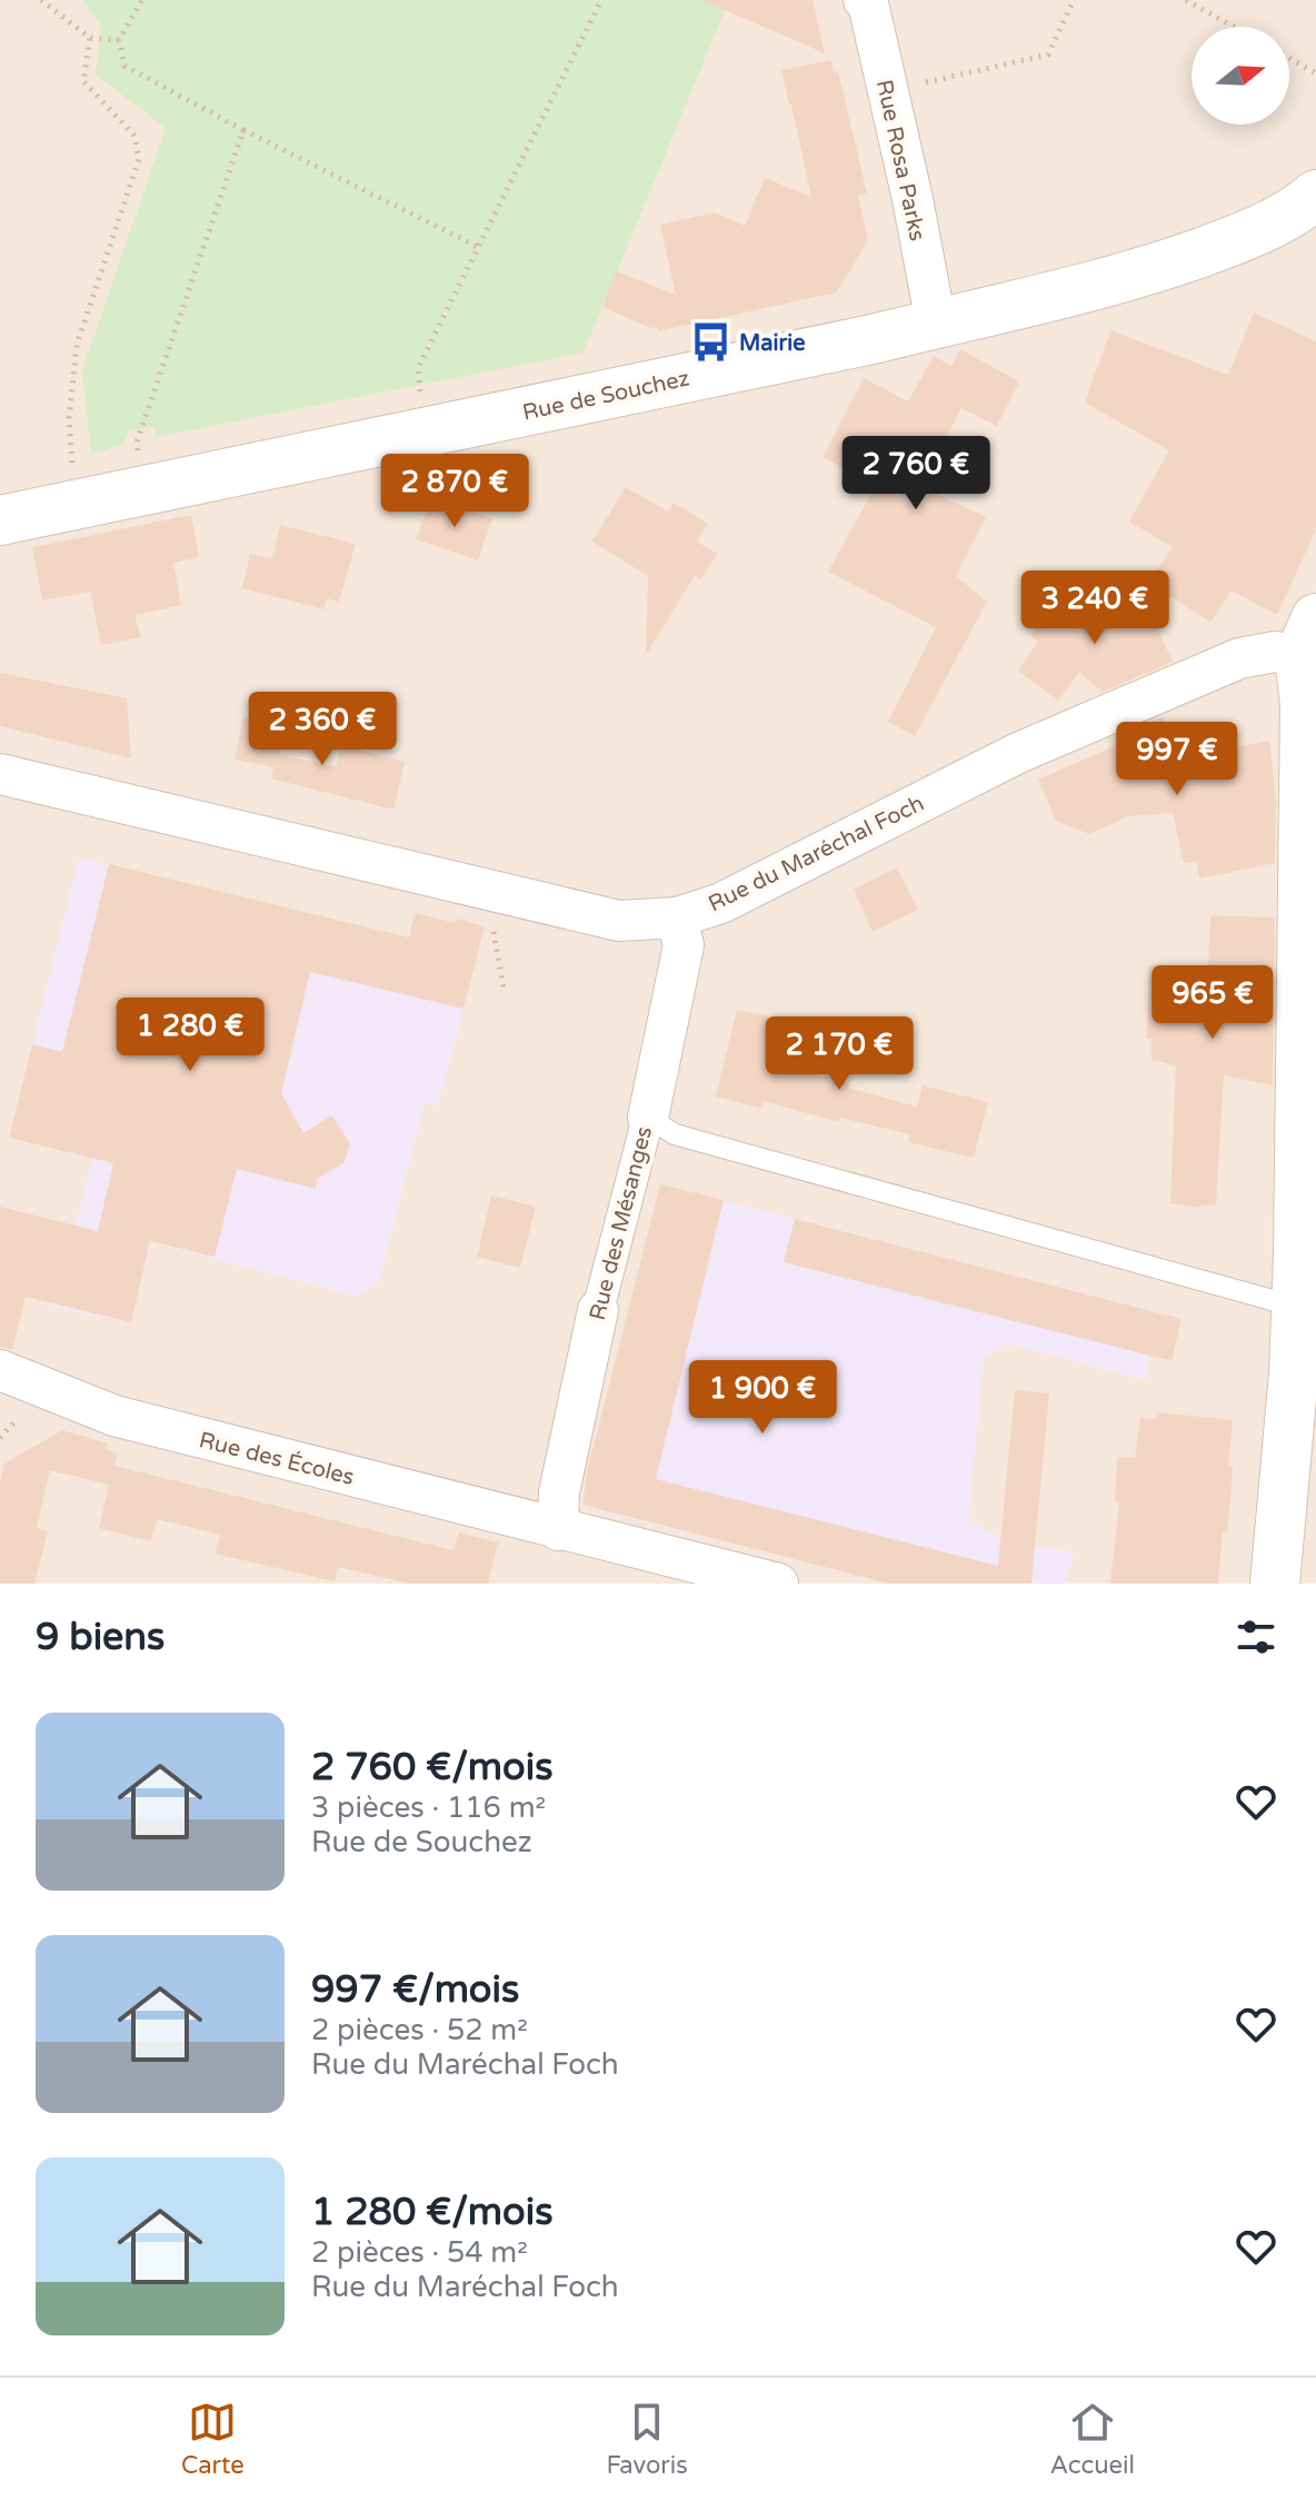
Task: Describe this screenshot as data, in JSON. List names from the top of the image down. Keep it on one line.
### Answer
{"streets":{"main road":["Rue de Souchez"],"street":["Rue Rosa Parks","Rue du Maréchal Foch","Rue des Mésanges","Rue des Écoles"]},"crossings":[["Rue Rosa Parks","Rue de Souchez"],["Rue du Maréchal Foch","Rue des Mésanges"],["Rue des Mésanges","Rue des Écoles"]],"places":{"bus stop":["Mairie"]},"north":"right","page":{"price":["2 760 €","2 870 €","3 240 €","2 360 €","997 €","965 €","1 280 €","2 170 €","1 900 €"],"heading":"9 biens","list":[{"name":"2 760 €/mois","note":"3 pièces · 116 m² · Rue de Souchez"},{"name":"997 €/mois","note":"2 pièces · 52 m² · Rue du Maréchal Foch"},{"name":"1 280 €/mois","note":"2 pièces · 54 m² · Rue du Maréchal Foch"}],"tabs":["Carte","Favoris","Accueil"]}}
